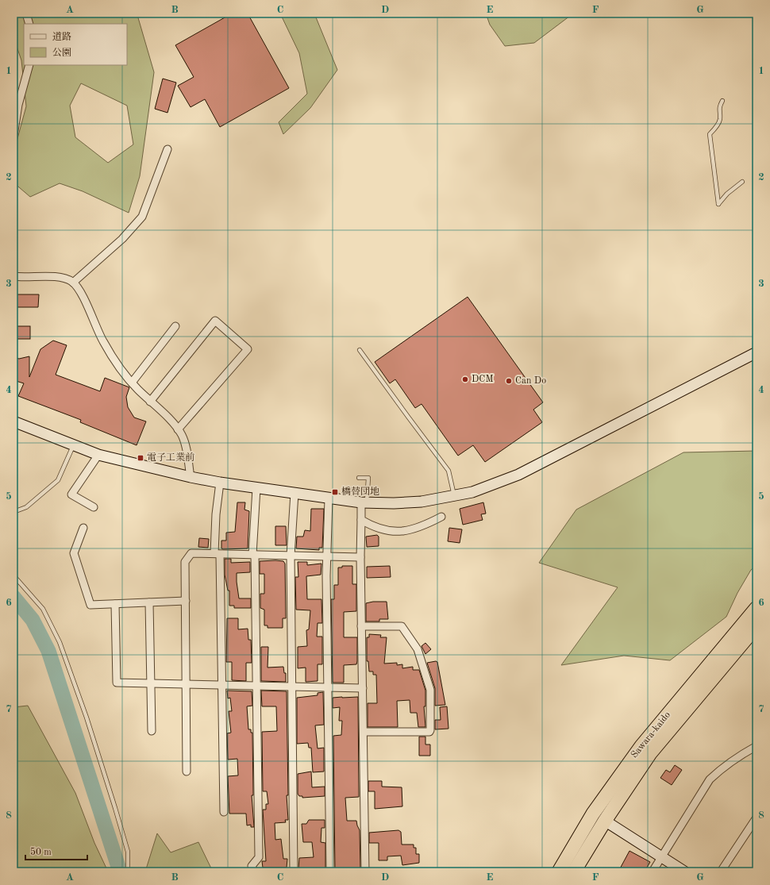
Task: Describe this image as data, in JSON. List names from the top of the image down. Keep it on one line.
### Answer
{"streets":{"highway":["Sawara-kaido"]},"places":{"other":["DCM","Can Do"],"transit":["電子工業前","橋替団地"]},"legend":["道路","公園"],"scale_bar":"50 m","grid":{"columns":["A","B","C","D","E","F","G"],"rows":["1","2","3","4","5","6","7","8"]}}
